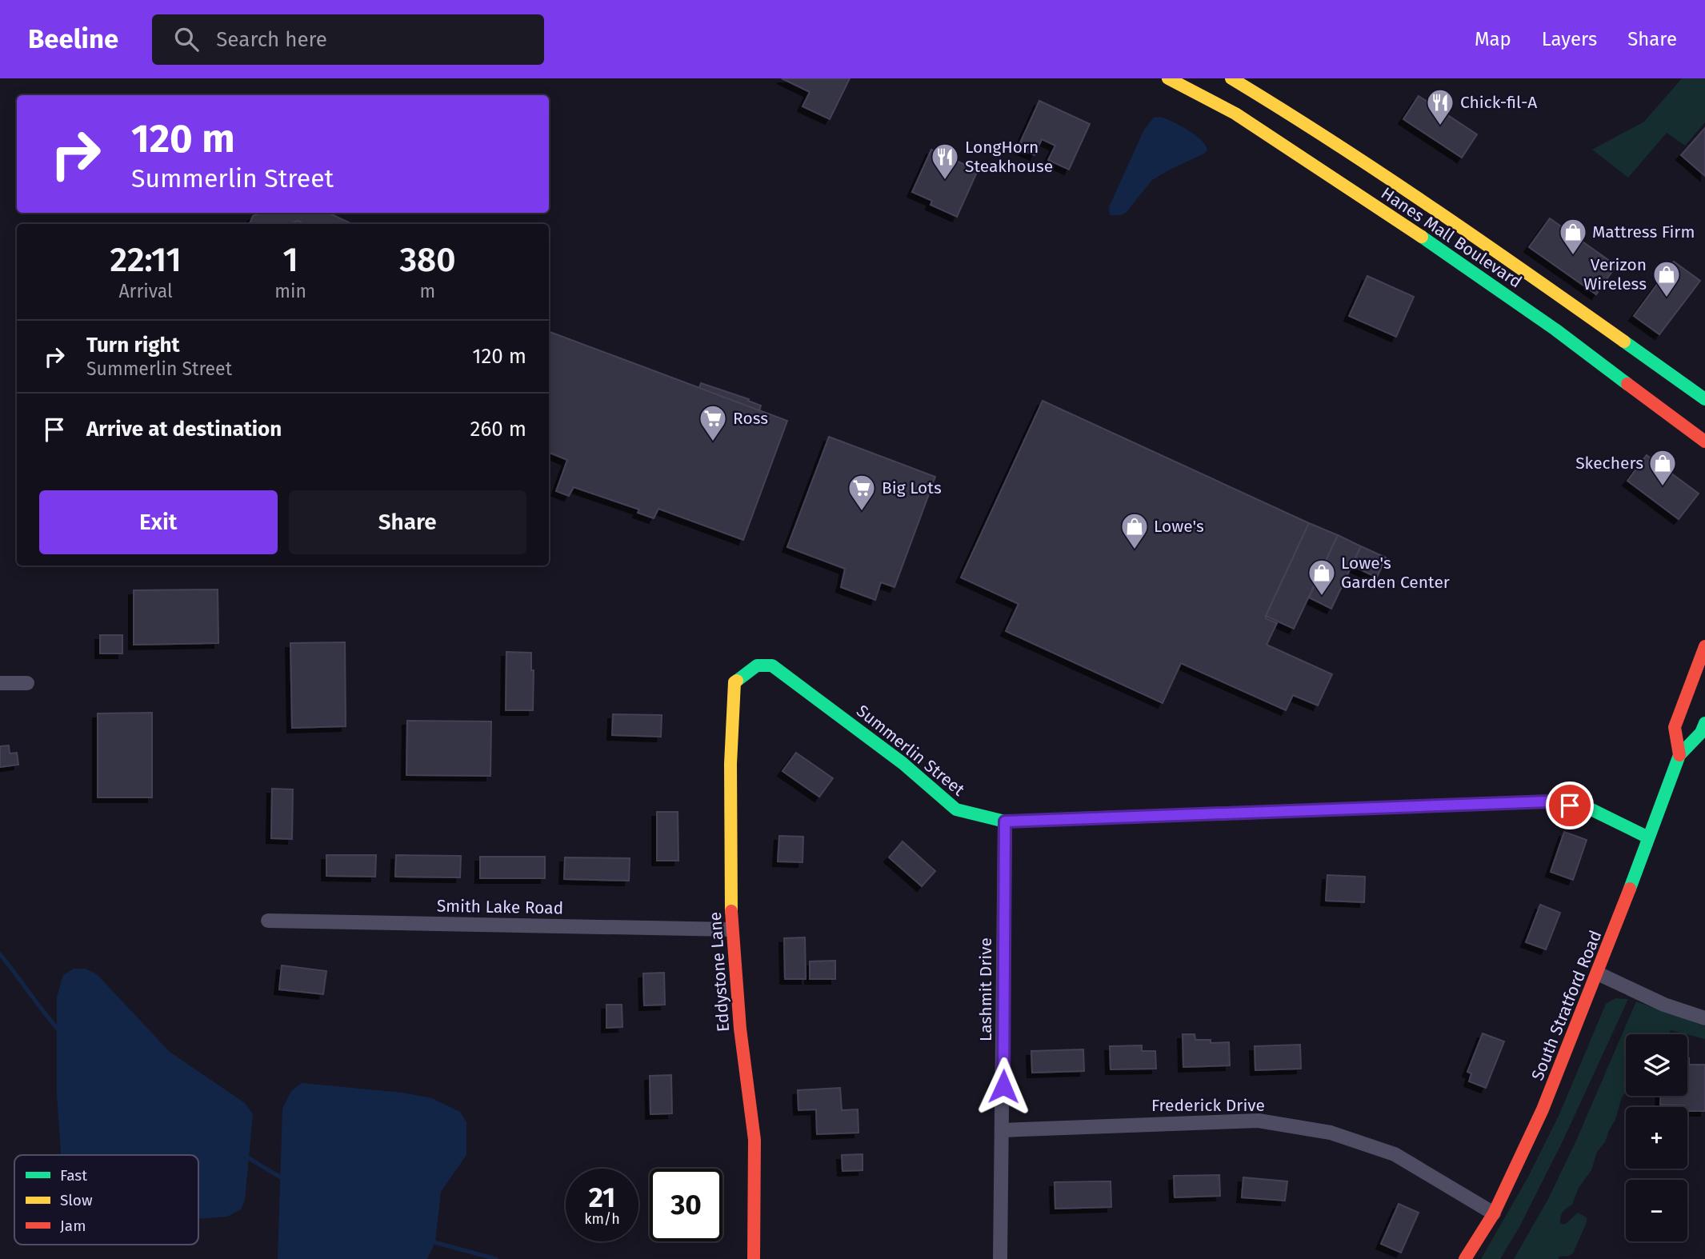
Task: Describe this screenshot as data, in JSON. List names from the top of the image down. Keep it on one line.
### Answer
{"streets":{"main road":["Hanes Mall Boulevard","Summerlin Street","Eddystone Lane","South Stratford Road"],"street":["Smith Lake Road","Lashmit Drive","Frederick Drive"]},"crossings":[["Summerlin Street","Eddystone Lane"],["Summerlin Street","Lashmit Drive"],["Summerlin Street","South Stratford Road"],["Smith Lake Road","Eddystone Lane"],["Lashmit Drive","Frederick Drive"],["South Stratford Road","Frederick Drive"]],"places":{"restaurant":["Chick-fil-A","LongHorn Steakhouse"],"shop":["Mattress Firm","Verizon Wireless","Skechers","Lowe's","Lowe's Garden Center"],"supermarket":["Ross","Big Lots"]},"legend":["Fast","Slow","Jam"],"page":{"header":"Beeline","search":"Search here","nav":["Map","Layers","Share"],"turn":["120 m","Summerlin Street"],"eta":["22:11","Arrival","1","min","380","m"],"list":[{"name":"Turn right","note":"Summerlin Street","value":"120 m"},{"name":"Arrive at destination","value":"260 m"}],"buttons":["Exit","Share"],"map_buttons":["+","−"],"speed":"21 km/h","limit":"30"}}
